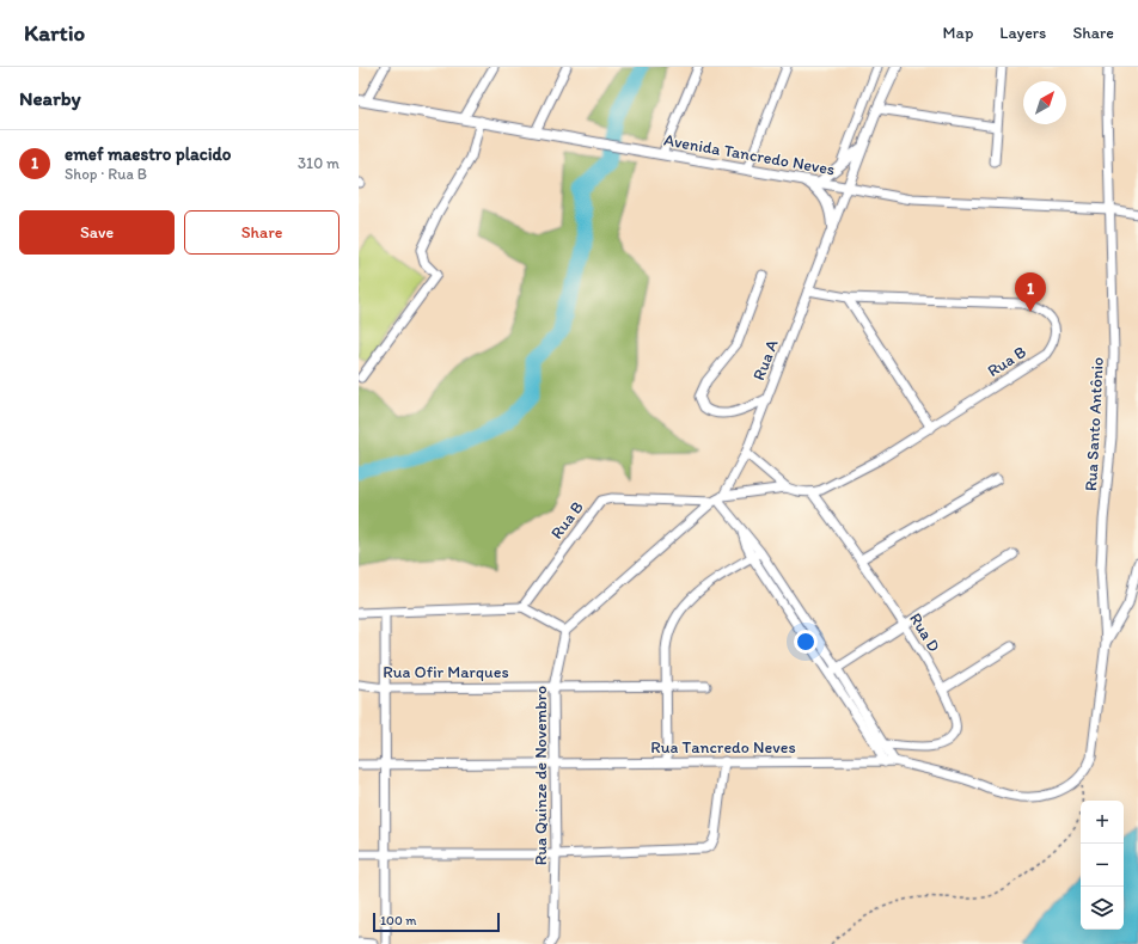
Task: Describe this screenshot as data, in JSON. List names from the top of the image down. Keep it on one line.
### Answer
{"streets":{"street":["Avenida Tancredo Neves","Rua A","Rua B","Rua Santo Antônio","Rua D","Rua Ofir Marques","Rua Tancredo Neves","Rua Quinze de Novembro"]},"crossings":[["Avenida Tancredo Neves","Rua A"],["Avenida Tancredo Neves","Rua Santo Antônio"],["Rua A","Rua B"],["Rua B","Rua D"],["Rua Santo Antônio","Rua Tancredo Neves"],["Rua Ofir Marques","Rua Quinze de Novembro"],["Rua Tancredo Neves","Rua Quinze de Novembro"]],"scale_bar":"100 m","north":"top right","page":{"header":"Kartio","nav":["Map","Layers","Share"],"heading":"Nearby","list":[{"mark":"1","name":"emef maestro placido","note":"Shop · Rua B","value":"310 m"}],"buttons":["Save","Share"],"pins":"1","map_buttons":["+","−"],"scale":"100 m"}}
